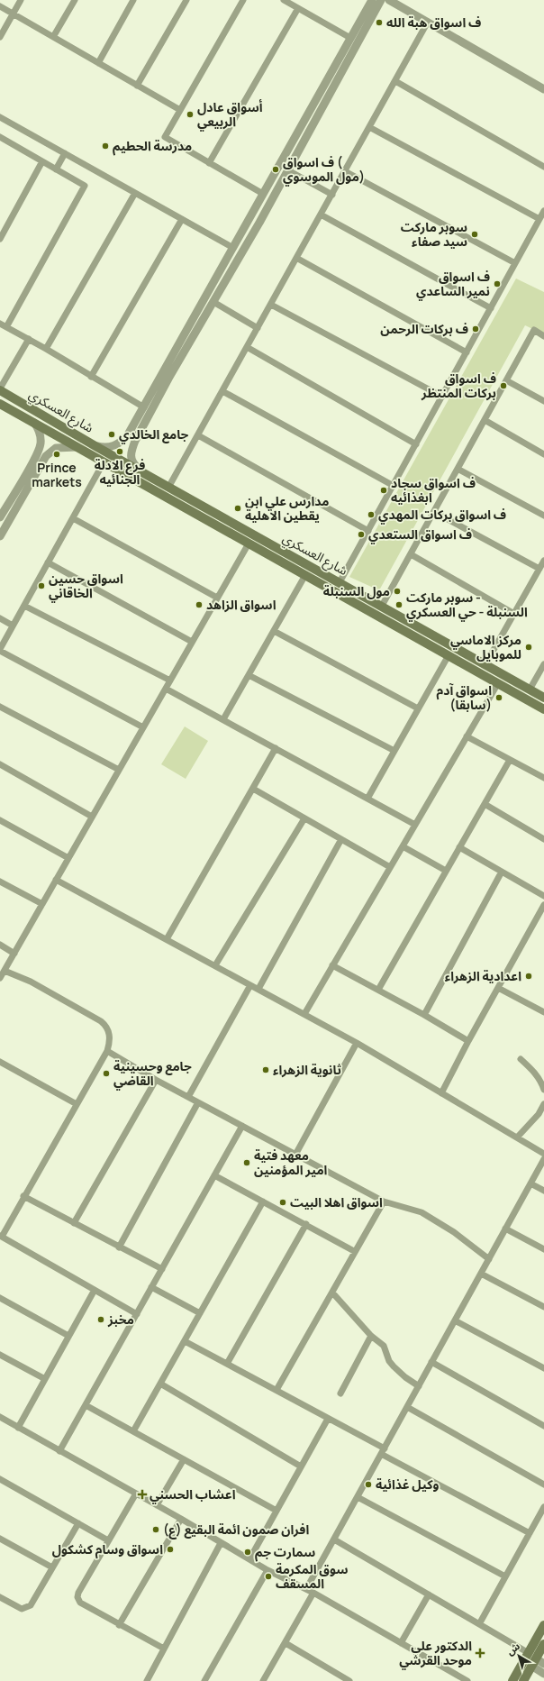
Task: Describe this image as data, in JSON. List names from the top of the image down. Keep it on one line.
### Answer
{"streets":{"main road":["شارع العسكري"]},"places":{"other":["ف اسواق هبة الله","أسواق عادل الربيعي","مدرسة الحطيم","ف اسواق ( مول الموسوي)","سوبر ماركت سيد صفاء","ف اسواق نمير الساعدي","ف بركات الرحمن","ف اسواق بركات المنتظر","جامع الخالدي","فرع الادلة الجنائيه","Prince markets","ف اسواق سجاد ابغذائيه","مدارس علي ابن يقطين الاهلية","ف اسواق بركات المهدي","ف اسواق الستعدي","اسواق حسين الخاقاني","مول السنبلة","اسواق الزاهد","سوبر ماركت - السنبلة - حي العسكري","مركز الاماسي للموبايل","اسواق آدم (سابقا)","اعدادية الزهراء","ثانوية الزهراء","جامع وحسينية القاضي","معهد فتية امير المؤمنين","اسواق اهلا البيت","مخبز","وكيل غذائية","افران صمون ائمة البقيع (ع)","اسواق وسام كشكول","سمارت جم","سوق المكرمة المسقف"],"health":["اعشاب الحسني","الدكتور علي موحد القرشي"]},"north":"top left"}
